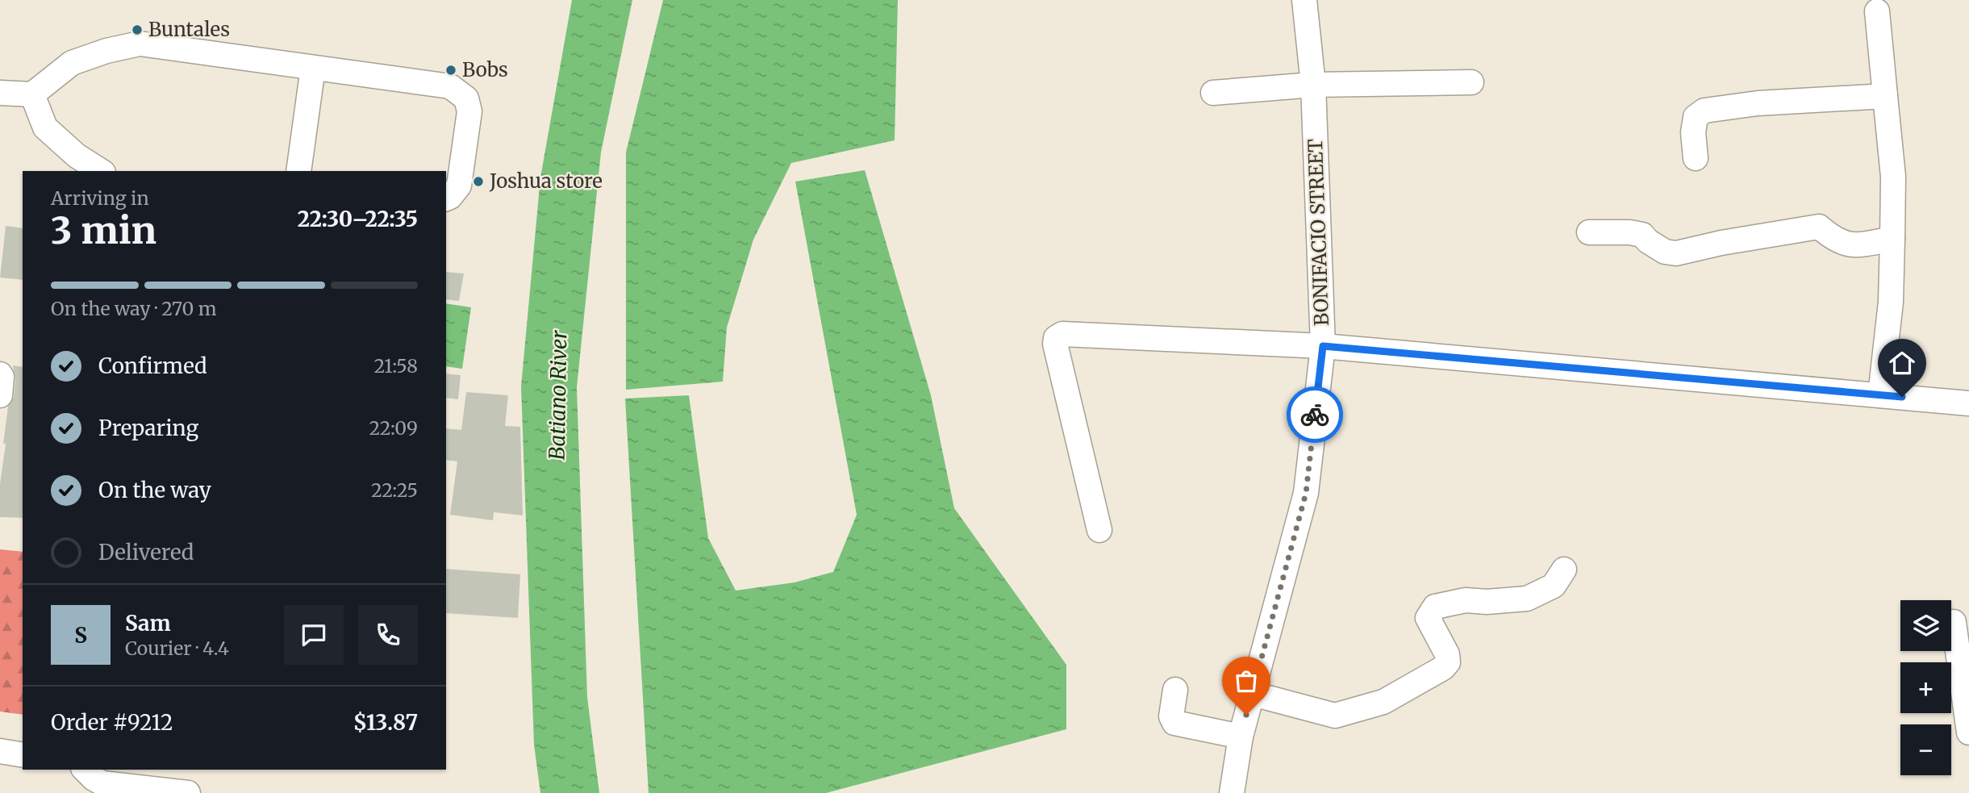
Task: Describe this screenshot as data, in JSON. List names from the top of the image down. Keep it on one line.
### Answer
{"streets":{"street":["BONIFACIO STREET"]},"water":["Batiano River"],"places":["Buntales","Bobs","Joshua store"],"page":{"heading":["3 min","Arriving in","22:30–22:35"],"panel":["Sam","Courier · 4.4","Order #9212","$13.87"],"bar":"On the way · 270 m","list":[["Confirmed","21:58"],["Preparing","22:09"],["On the way","22:25"],"Delivered"],"map_buttons":["+","−"],"round":"S"}}
